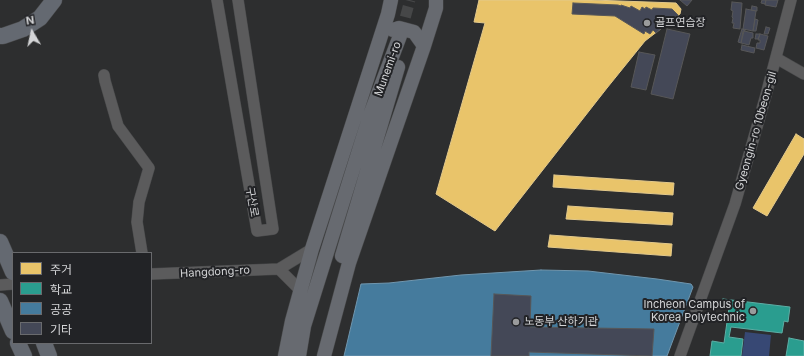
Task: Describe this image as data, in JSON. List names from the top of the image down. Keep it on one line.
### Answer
{"streets":{"main road":["Munemi-ro"],"street":["Gyeongin-ro 10beon-gil","구산로","Hangdong-ro"]},"places":["골프연습장","Incheon Campus of Korea Polytechnic","노동부 산하기관"],"legend":["주거","학교","공공","기타"],"north":"top"}
